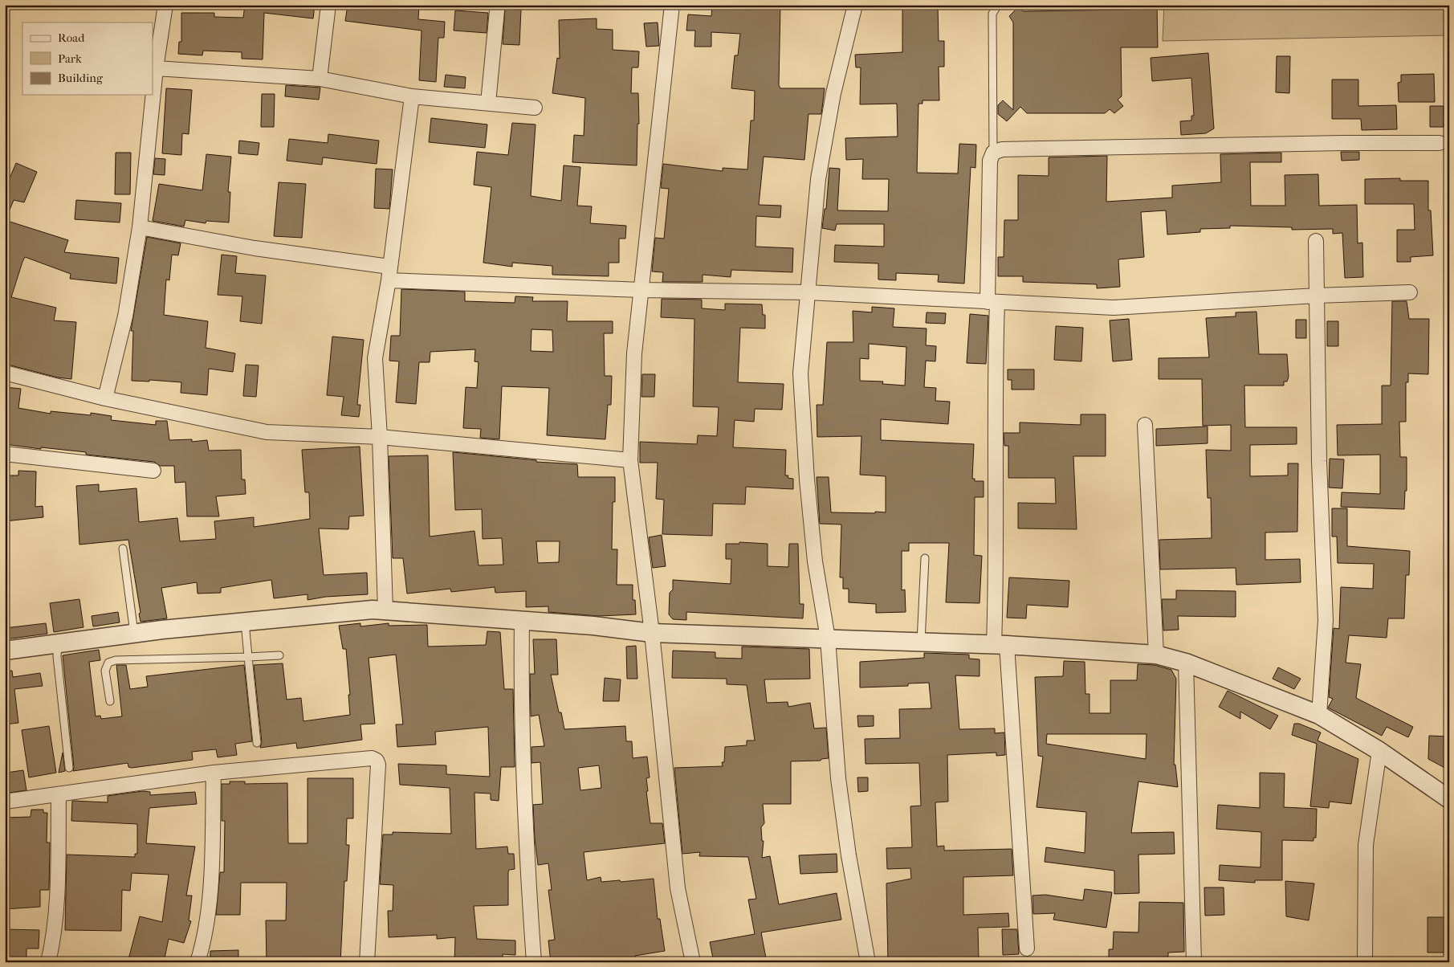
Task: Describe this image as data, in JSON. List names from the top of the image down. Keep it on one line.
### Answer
{"legend":["Road","Park","Building"]}
